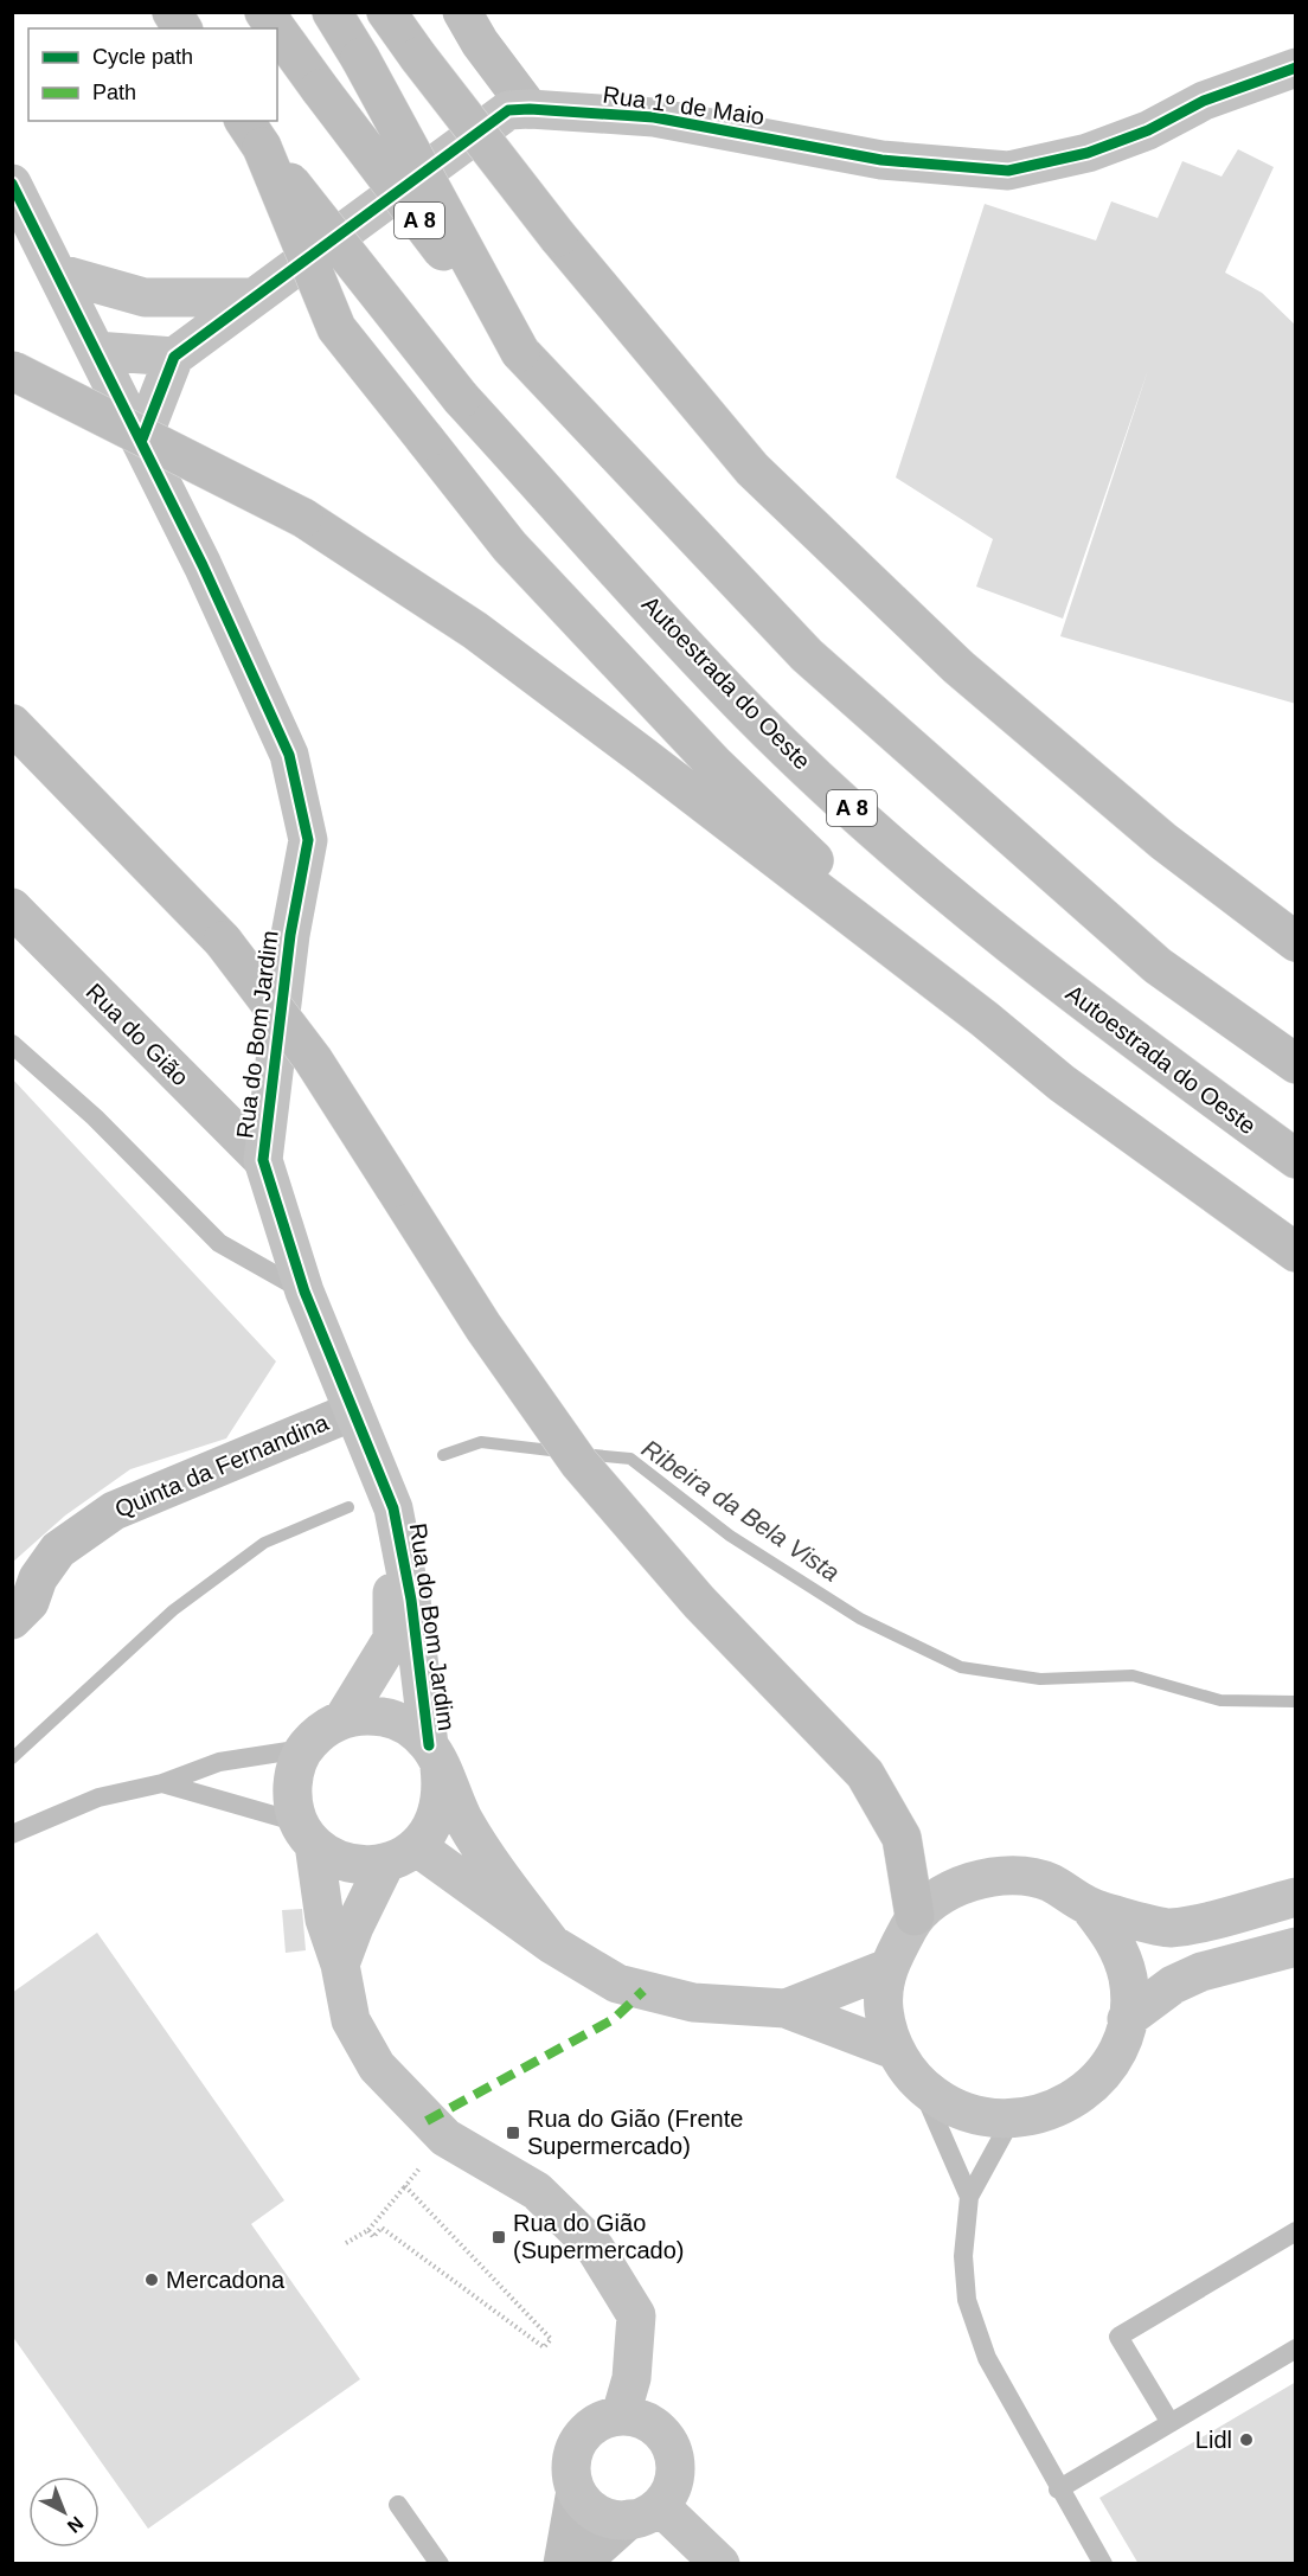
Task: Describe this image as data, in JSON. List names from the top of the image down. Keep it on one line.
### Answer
{"streets":{"highway":["A 8","Autoestrada do Oeste"],"street":["Rua 1º de Maio","Rua do Gião","Rua do Bom Jardim","Quinta da Fernandina"]},"crossings":[["Rua do Gião","Rua do Bom Jardim"],["Rua do Bom Jardim","Quinta da Fernandina"]],"water":["Ribeira da Bela Vista"],"places":{"transit":["Rua do Gião (Frente Supermercado)","Rua do Gião (Supermercado)"],"other":["Mercadona","Lidl"]},"legend":["Cycle path","Path"],"north":"bottom right"}
